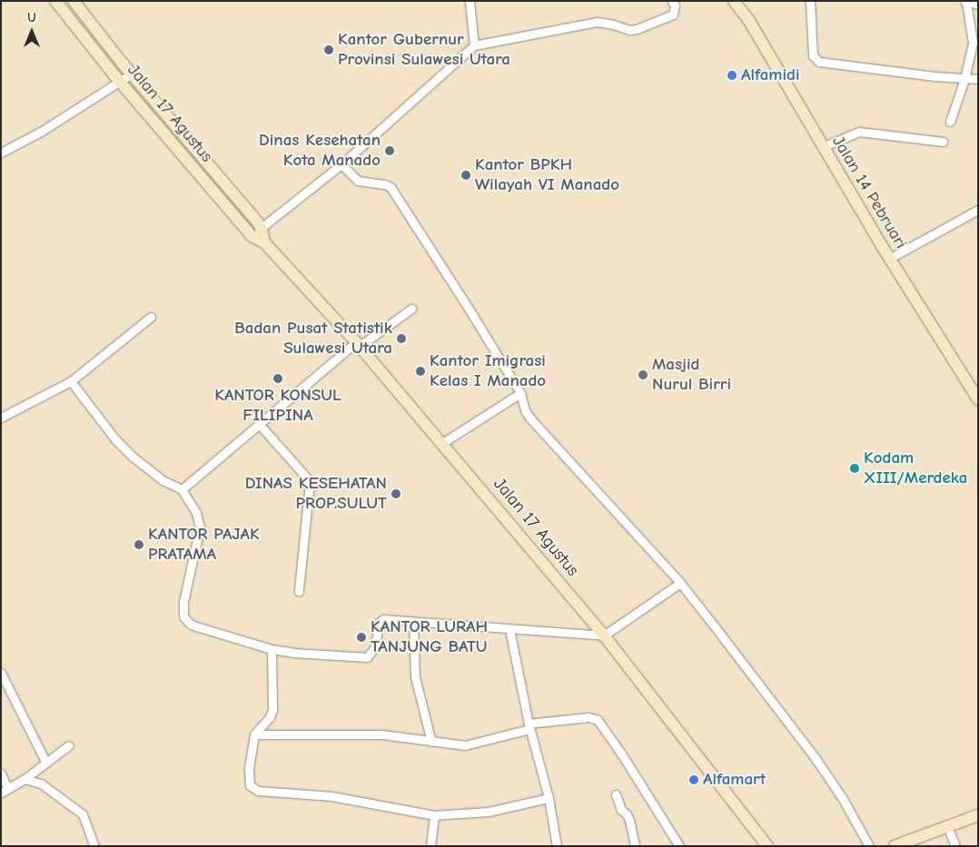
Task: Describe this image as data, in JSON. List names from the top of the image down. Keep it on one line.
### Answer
{"streets":{"street":["Jalan 17 Agustus","Jalan 14 Pebruari"]},"places":["Kantor Gubernur Provinsi Sulawesi Utara","Alfamidi","Dinas Kesehatan Kota Manado","Kantor BPKH Wilayah VI Manado","Badan Pusat Statistik Sulawesi Utara","Kantor Imigrasi Kelas I Manado","Masjid Nurul Birri","KANTOR KONSUL FILIPINA","Kodam XIII/Merdeka","DINAS KESEHATAN PROP.SULUT","KANTOR PAJAK PRATAMA","KANTOR LURAH TANJUNG BATU","Alfamart"],"north":"top"}
